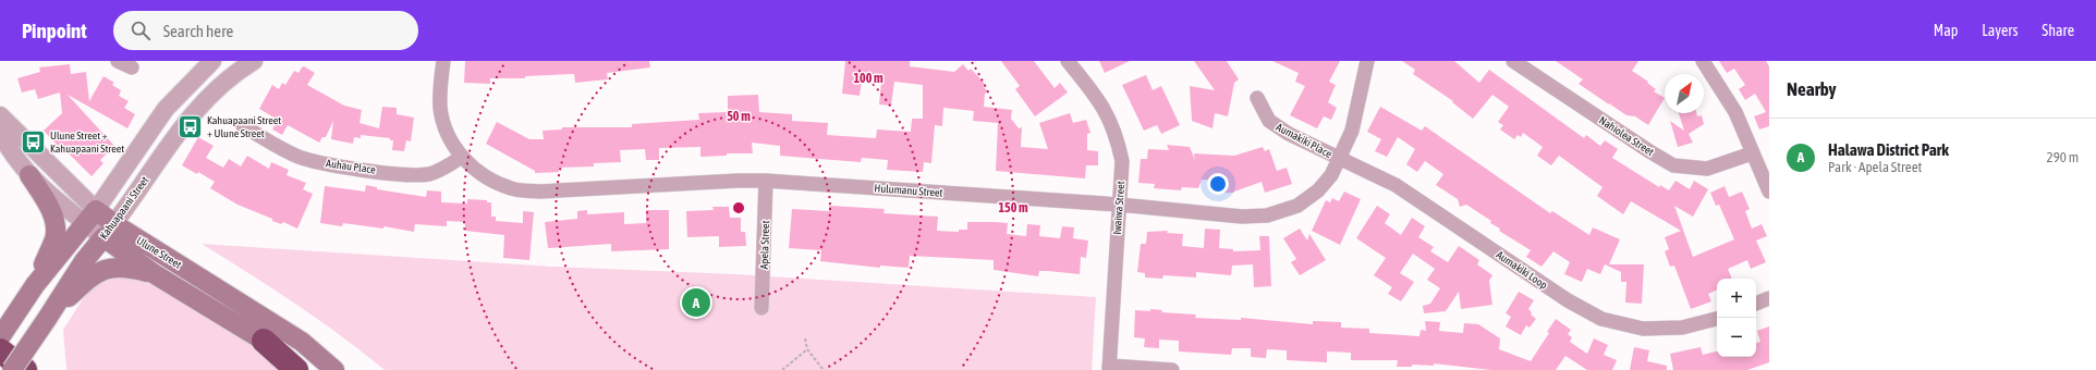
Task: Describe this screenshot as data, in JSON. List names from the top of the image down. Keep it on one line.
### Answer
{"streets":{"main road":["Kahuapaani Street","Ulune Street"],"street":["Nahiolea Street","Aumakiki Place","Auhau Place","Hulumanu Street","Iwaiwa Street","Apela Street","Aumakiki Loop"]},"crossings":[["Aumakiki Place","Hulumanu Street"],["Aumakiki Place","Aumakiki Loop"],["Auhau Place","Hulumanu Street"],["Hulumanu Street","Iwaiwa Street"],["Hulumanu Street","Apela Street"],["Hulumanu Street","Aumakiki Loop"],["Kahuapaani Street","Ulune Street"]],"places":{"bus stop":["Kahuapaani Street + Ulune Street","Ulune Street + Kahuapaani Street"]},"north":"top right","page":{"header":"Pinpoint","search":"Search here","nav":["Map","Layers","Share"],"heading":"Nearby","list":[{"mark":"A","name":"Halawa District Park","note":"Park · Apela Street","value":"290 m"}],"map_buttons":["+","−"],"pins":"A"},"rings":["100 m","50 m","150 m"]}
